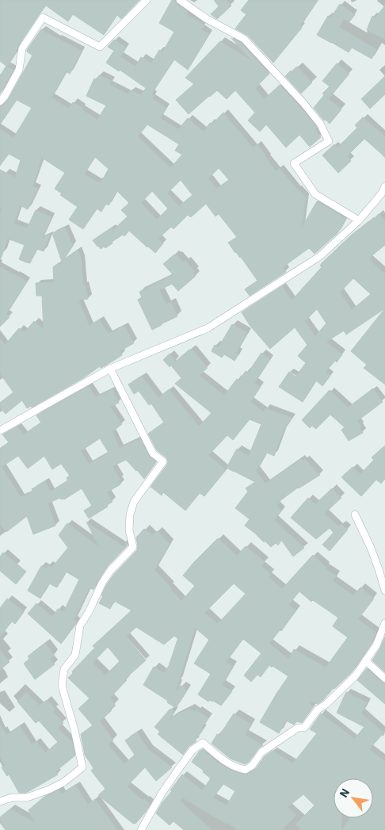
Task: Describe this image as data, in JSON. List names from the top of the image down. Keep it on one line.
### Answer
{"north":"top left"}
